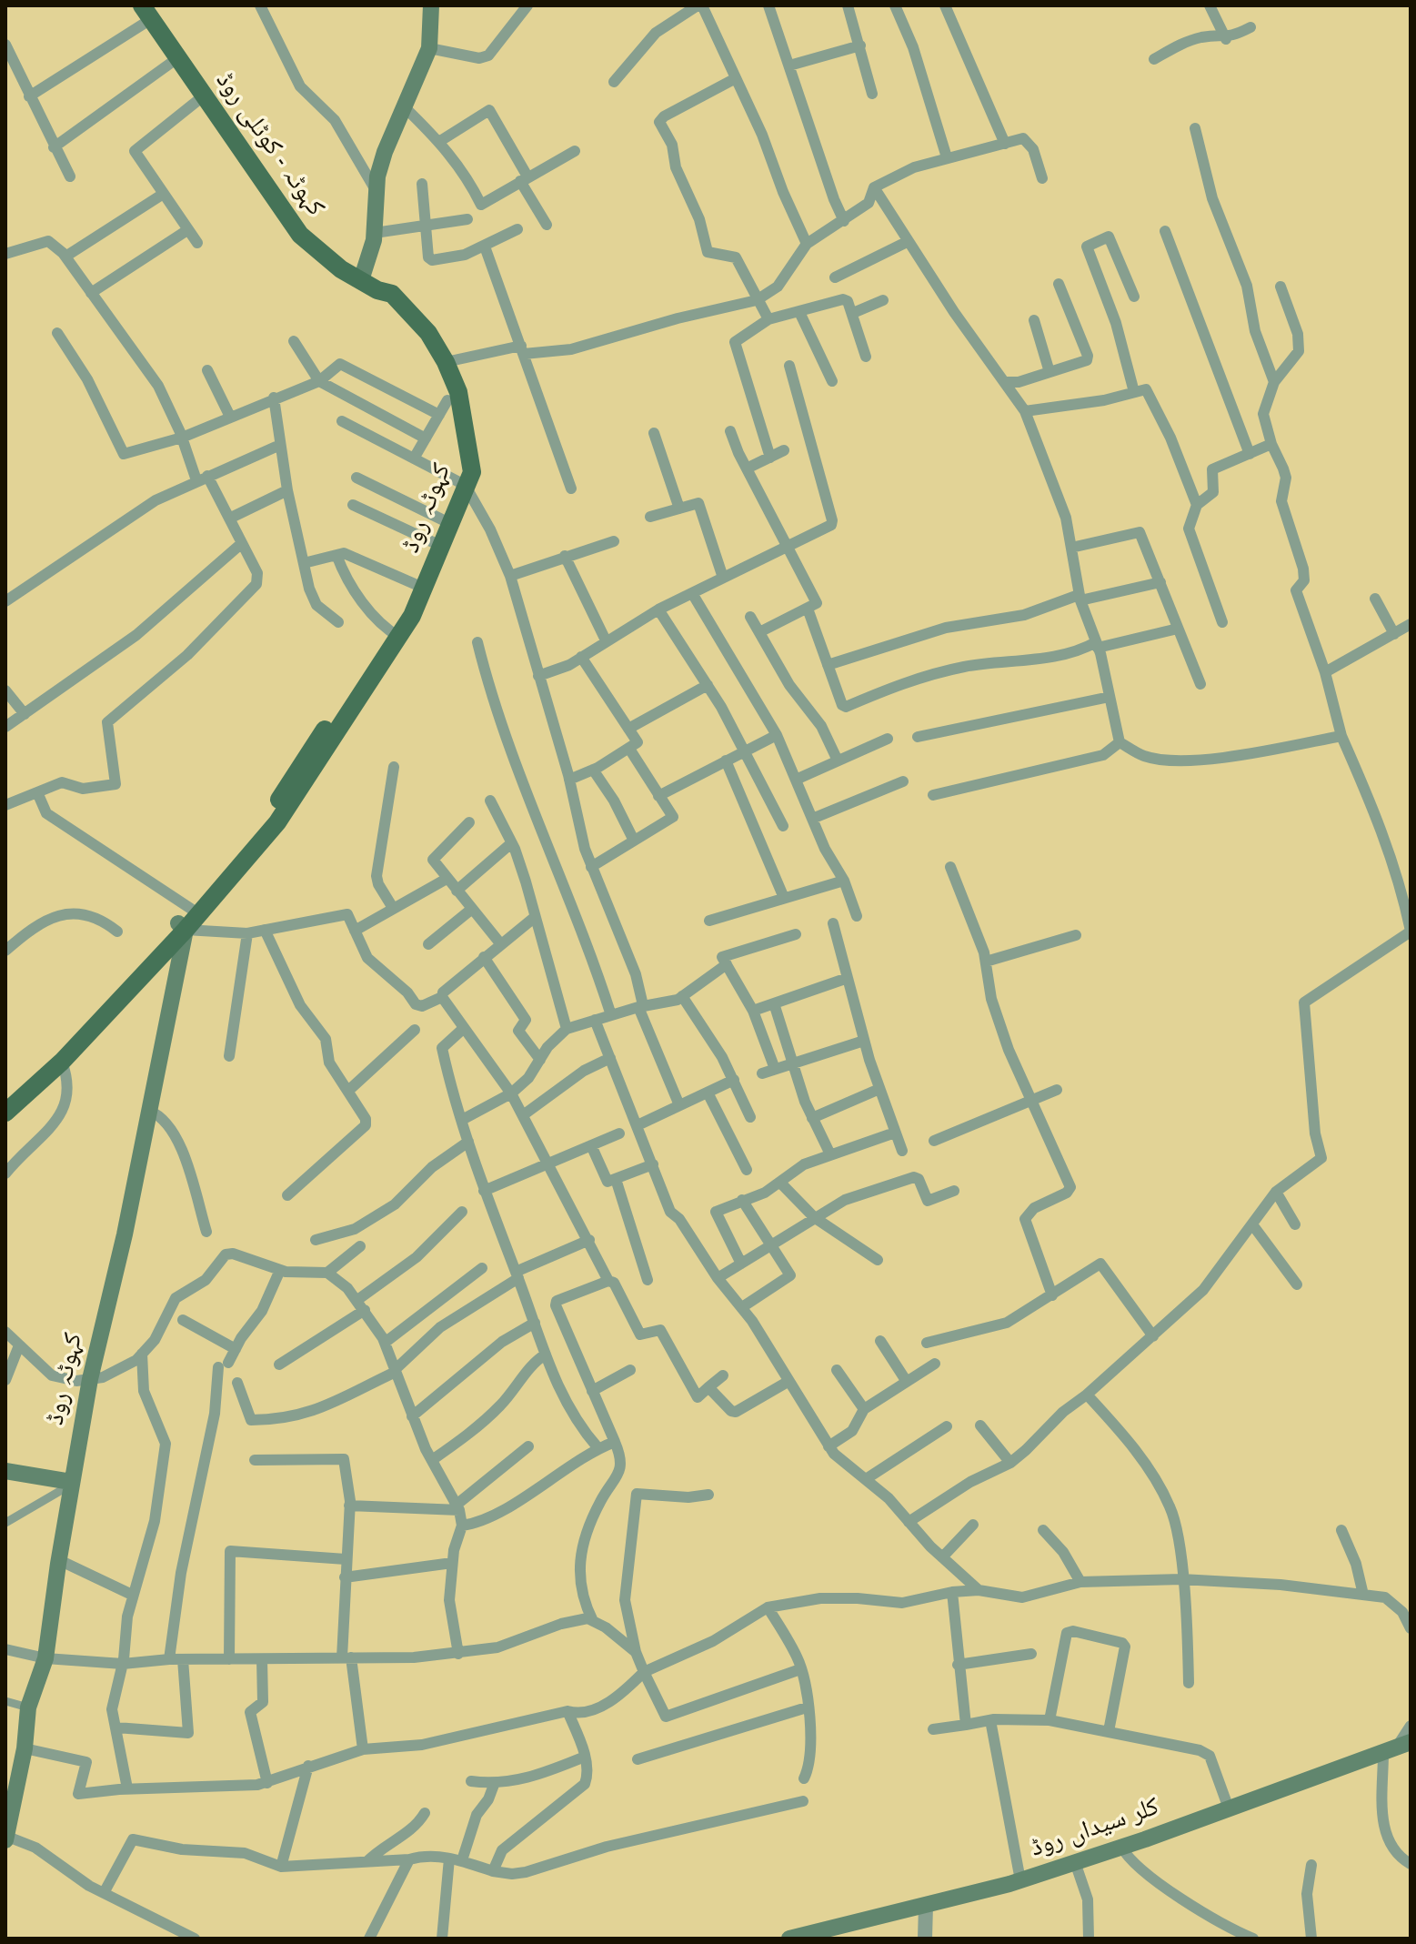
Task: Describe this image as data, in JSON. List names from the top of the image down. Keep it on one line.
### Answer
{"streets":{"main road":["کہوٹہ - کوٹلی روڈ","کہوٹہ روڈ","کلر سیداں روڈ"]},"crossings":[["کہوٹہ - کوٹلی روڈ","کہوٹہ روڈ"]]}
